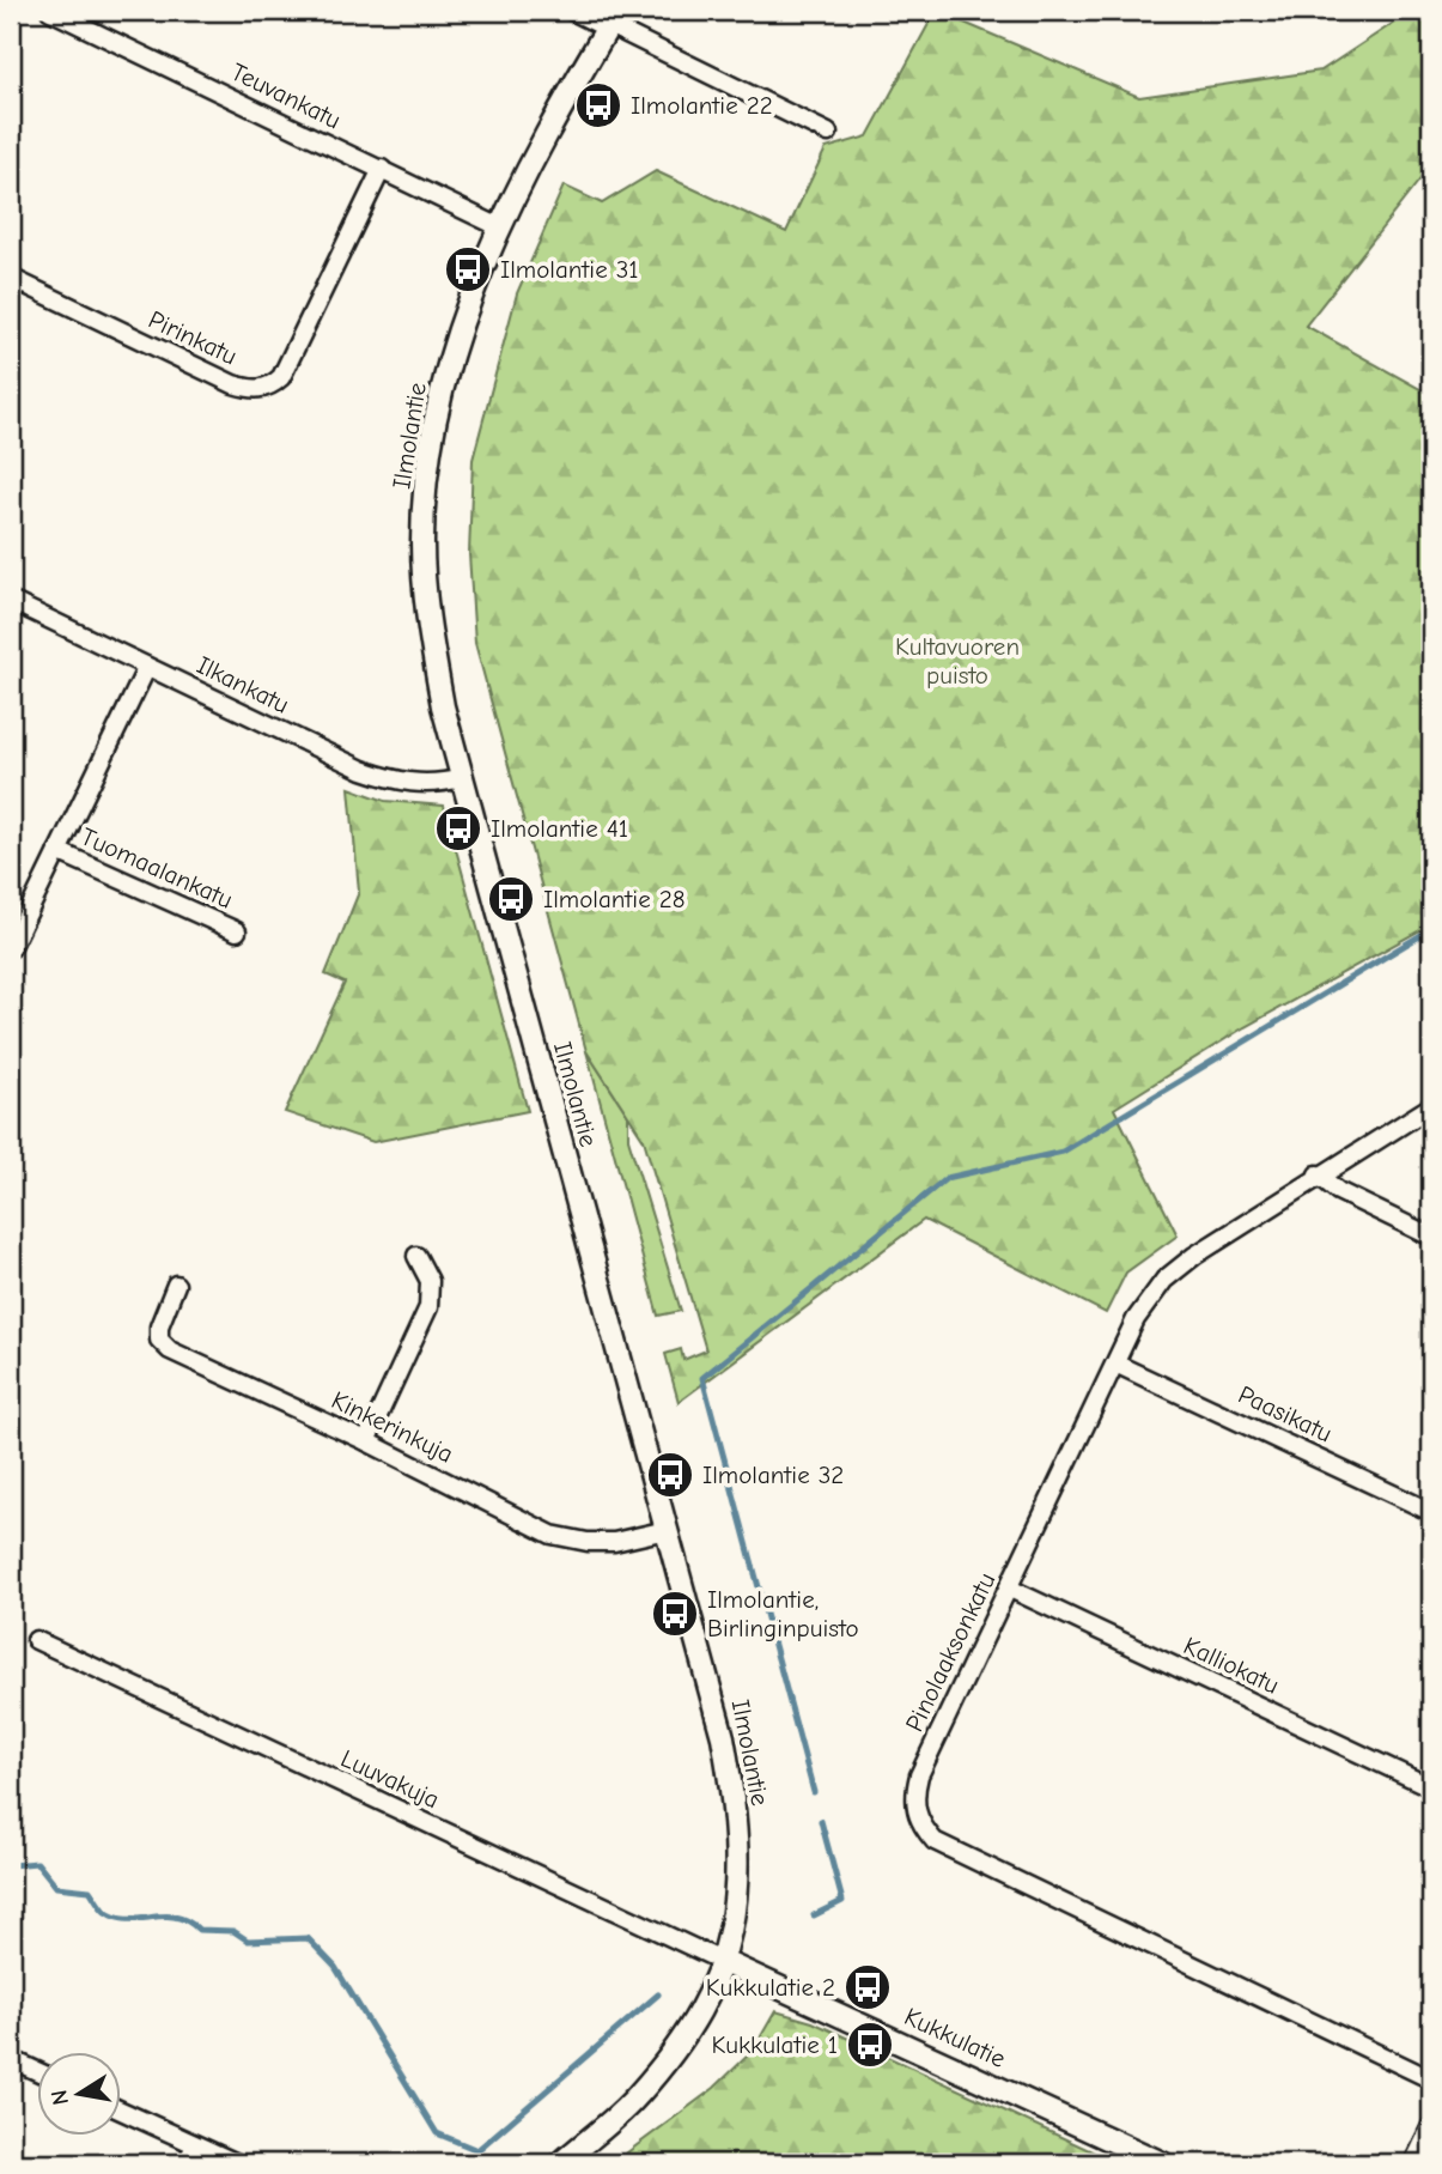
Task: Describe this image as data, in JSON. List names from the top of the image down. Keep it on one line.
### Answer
{"streets":{"street":["Teuvankatu","Pirinkatu","Ilmolantie","Ilkankatu","Tuomaalankatu","Paasikatu","Kinkerinkuja","Pinolaaksonkatu","Kalliokatu","Luuvakuja","Kukkulatie"]},"crossings":[["Teuvankatu","Pirinkatu"],["Teuvankatu","Ilmolantie"],["Ilmolantie","Ilkankatu"],["Ilmolantie","Kinkerinkuja"],["Ilmolantie","Luuvakuja"],["Ilmolantie","Kukkulatie"],["Paasikatu","Pinolaaksonkatu"],["Pinolaaksonkatu","Kalliokatu"],["Luuvakuja","Kukkulatie"]],"parks":["Kultavuoren puisto"],"places":{"bus stop":["Ilmolantie 22","Ilmolantie 31","Ilmolantie 41","Ilmolantie 28","Ilmolantie 32","Ilmolantie, Birlinginpuisto","Kukkulatie 2","Kukkulatie 1"]},"north":"left"}
